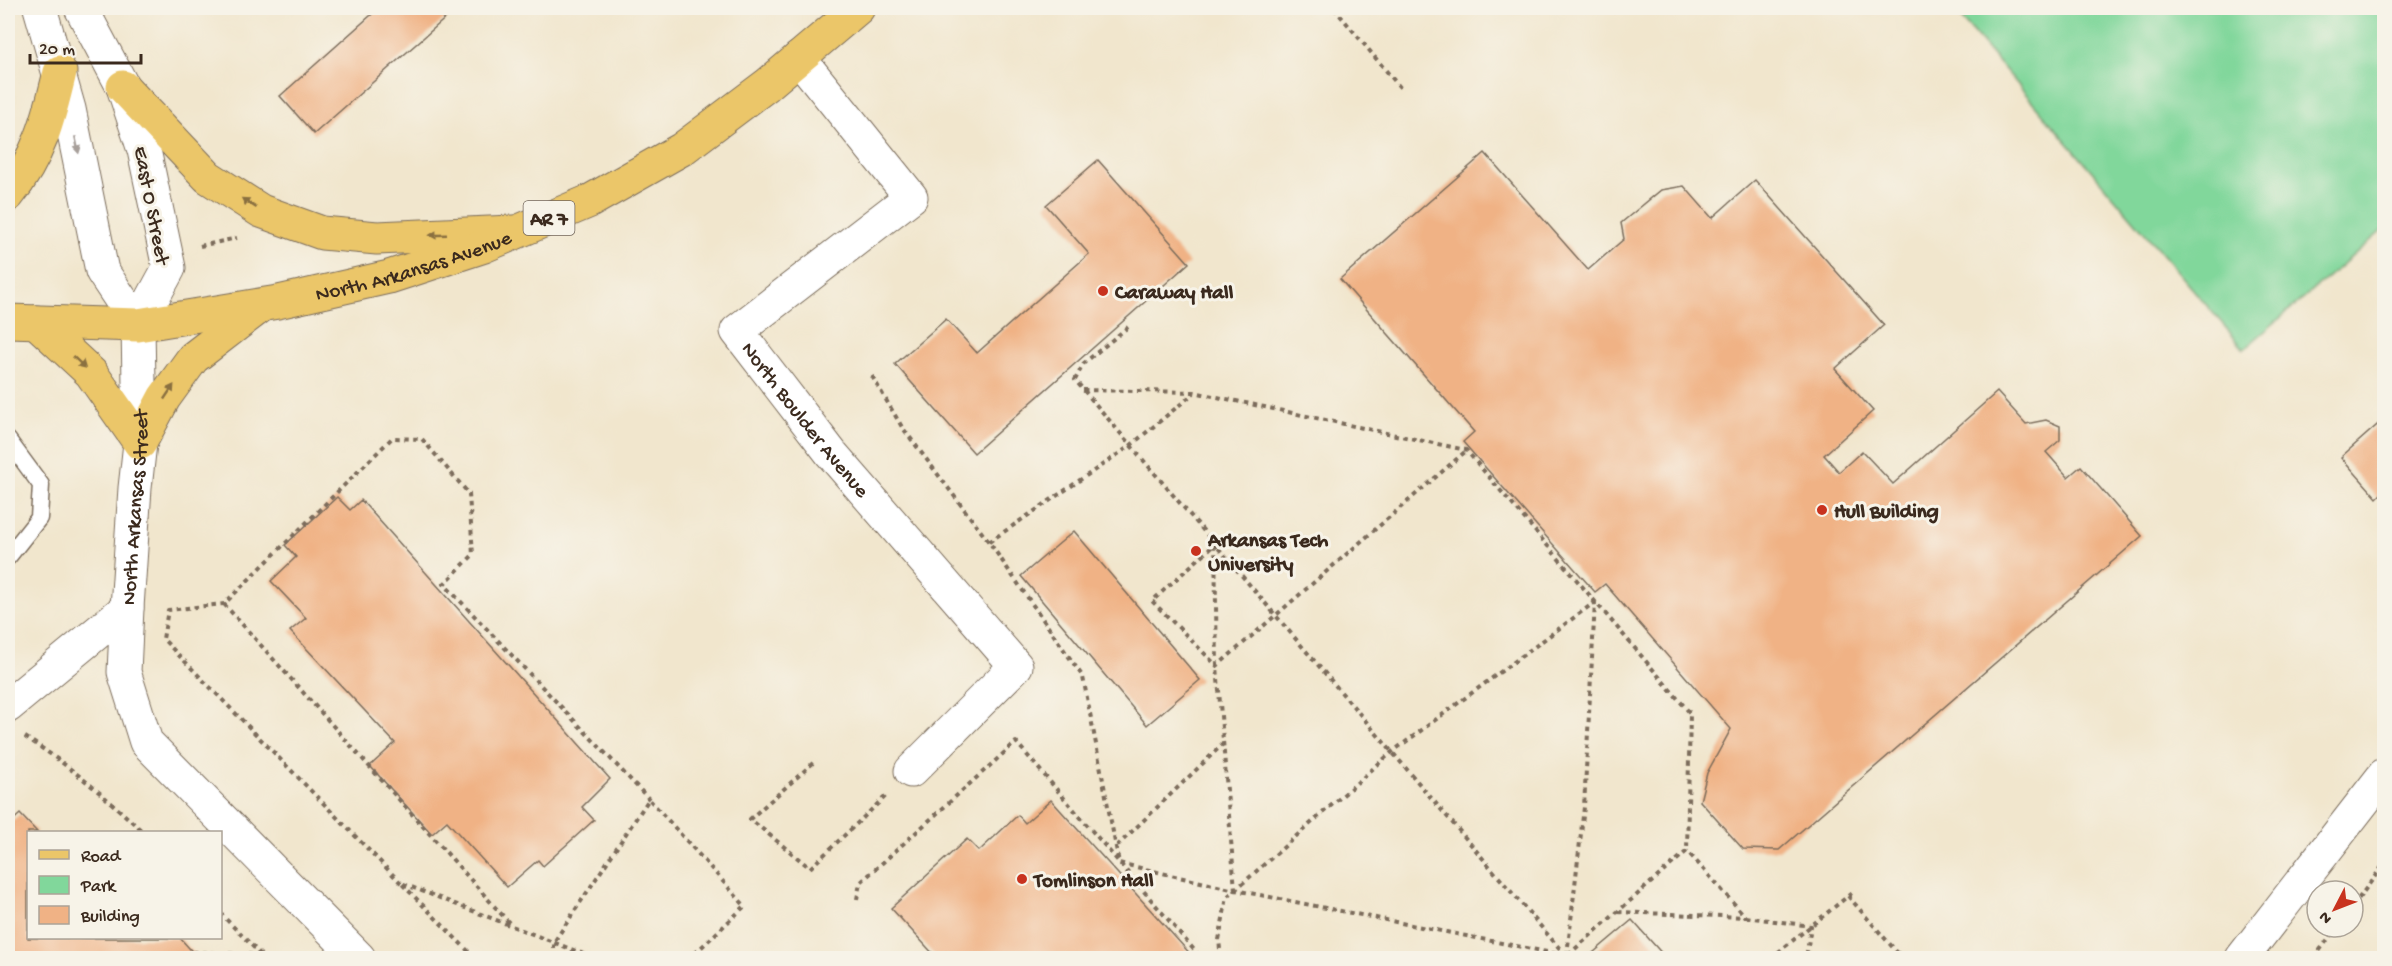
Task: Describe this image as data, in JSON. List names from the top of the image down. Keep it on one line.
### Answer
{"streets":{"main road":["AR 7","North Arkansas Avenue"],"street":["East O Street","North Boulder Avenue","North Arkansas Street"]},"crossings":[["East O Street","North Arkansas Avenue"],["East O Street","North Arkansas Street"],["North Arkansas Avenue","North Boulder Avenue"],["North Arkansas Avenue","North Arkansas Street"]],"places":["Caraway Hall","Hull Building","Arkansas Tech University","Tomlinson Hall"],"legend":["Road","Park","Building"],"scale_bar":"20 m","north":"bottom left"}
